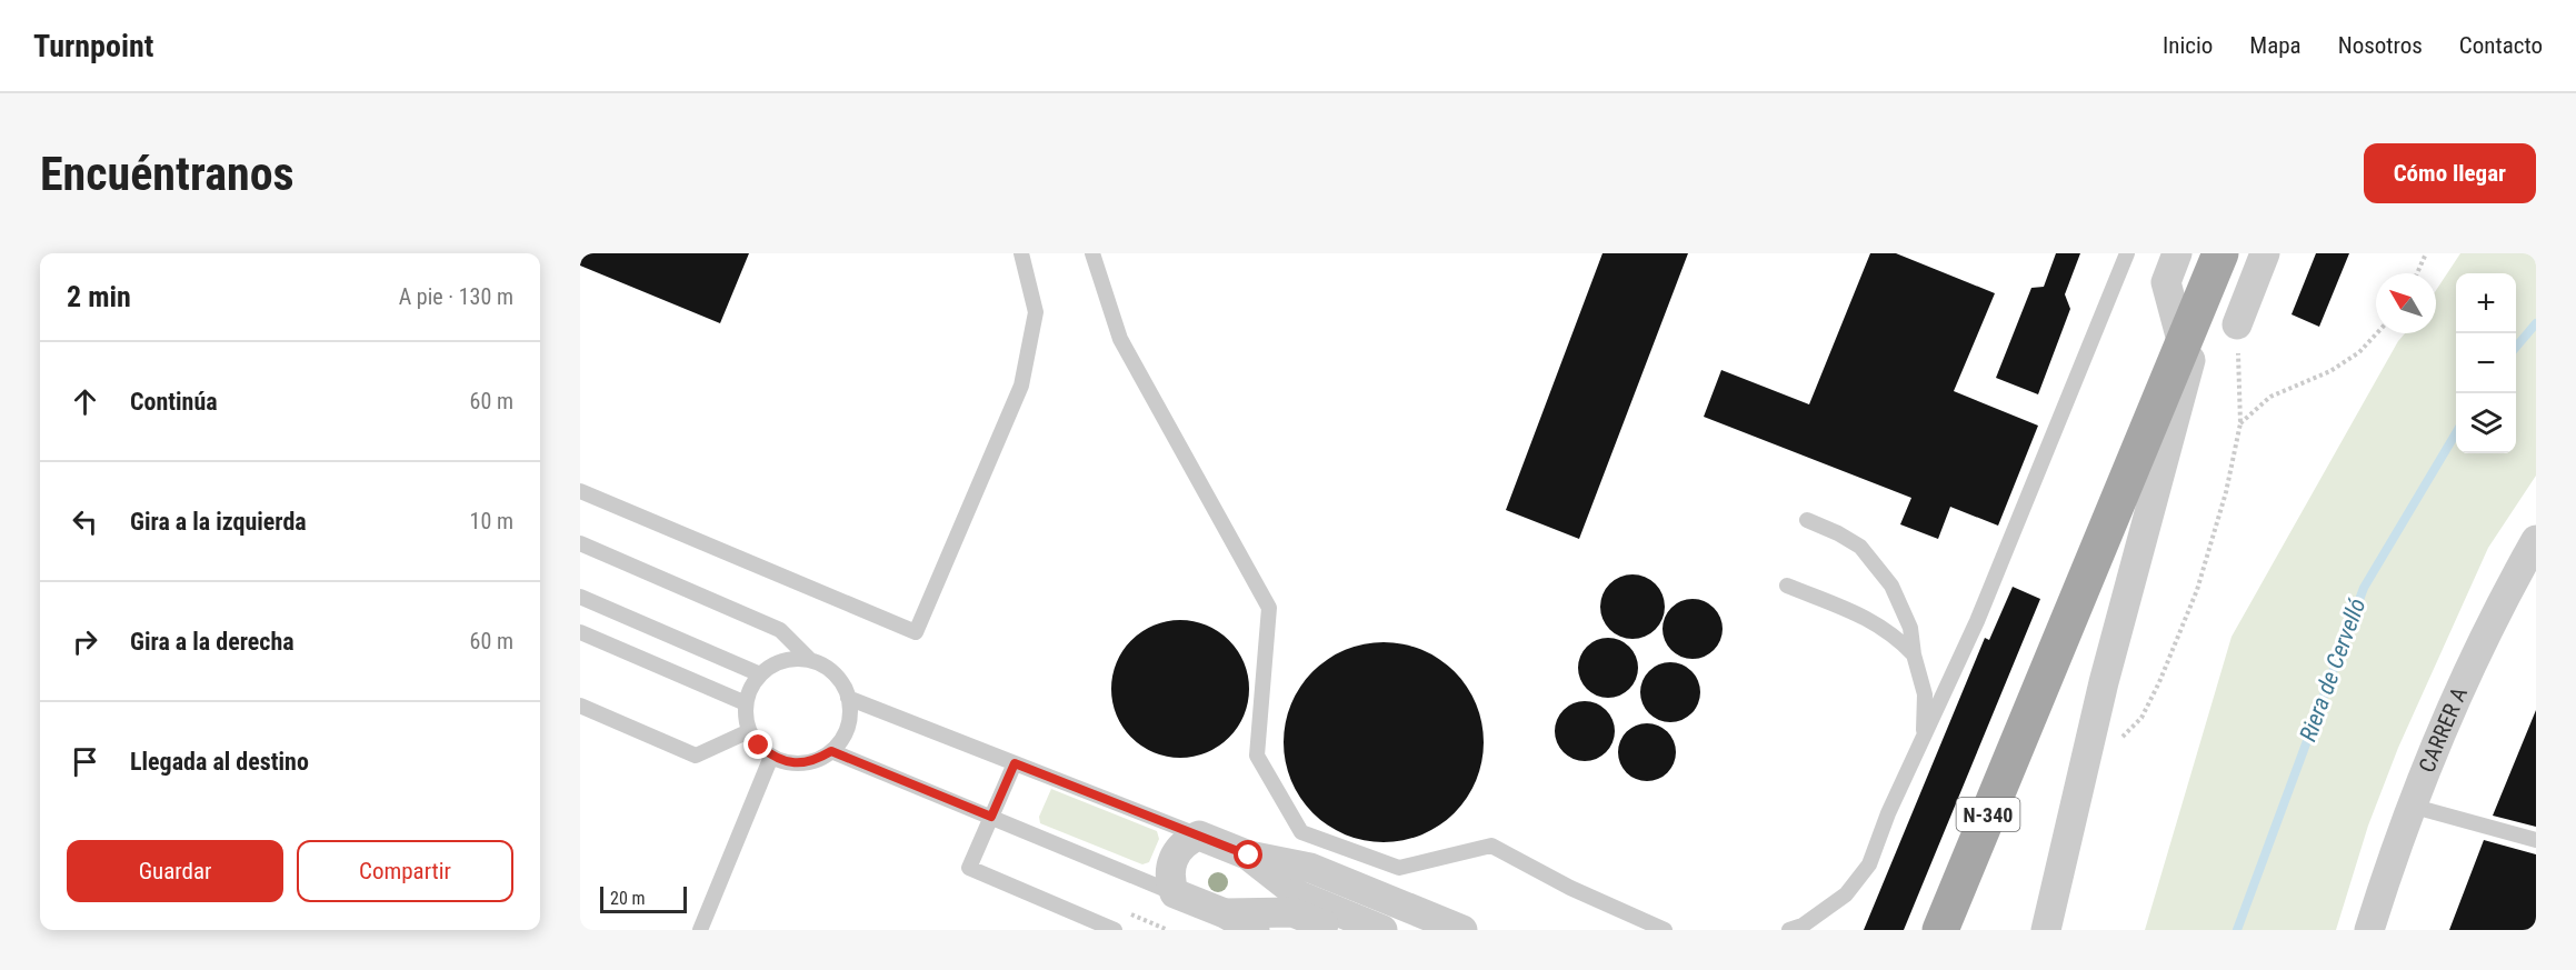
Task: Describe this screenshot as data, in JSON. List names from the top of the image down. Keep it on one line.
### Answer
{"streets":{"main road":["N-340"],"street":["CARRER A"]},"water":["Riera de Cervelló"],"scale_bar":"20 m","north":"top left","page":{"header":"Turnpoint","nav":["Inicio","Mapa","Nosotros","Contacto"],"buttons":["Cómo llegar",["Guardar","Compartir"]],"title":"Encuéntranos","heading":["2 min","A pie · 130 m"],"map_buttons":["+","−"],"list":[["Continúa","60 m"],["Gira a la izquierda","10 m"],["Gira a la derecha","60 m"],"Llegada al destino"],"scale":"20 m"}}
